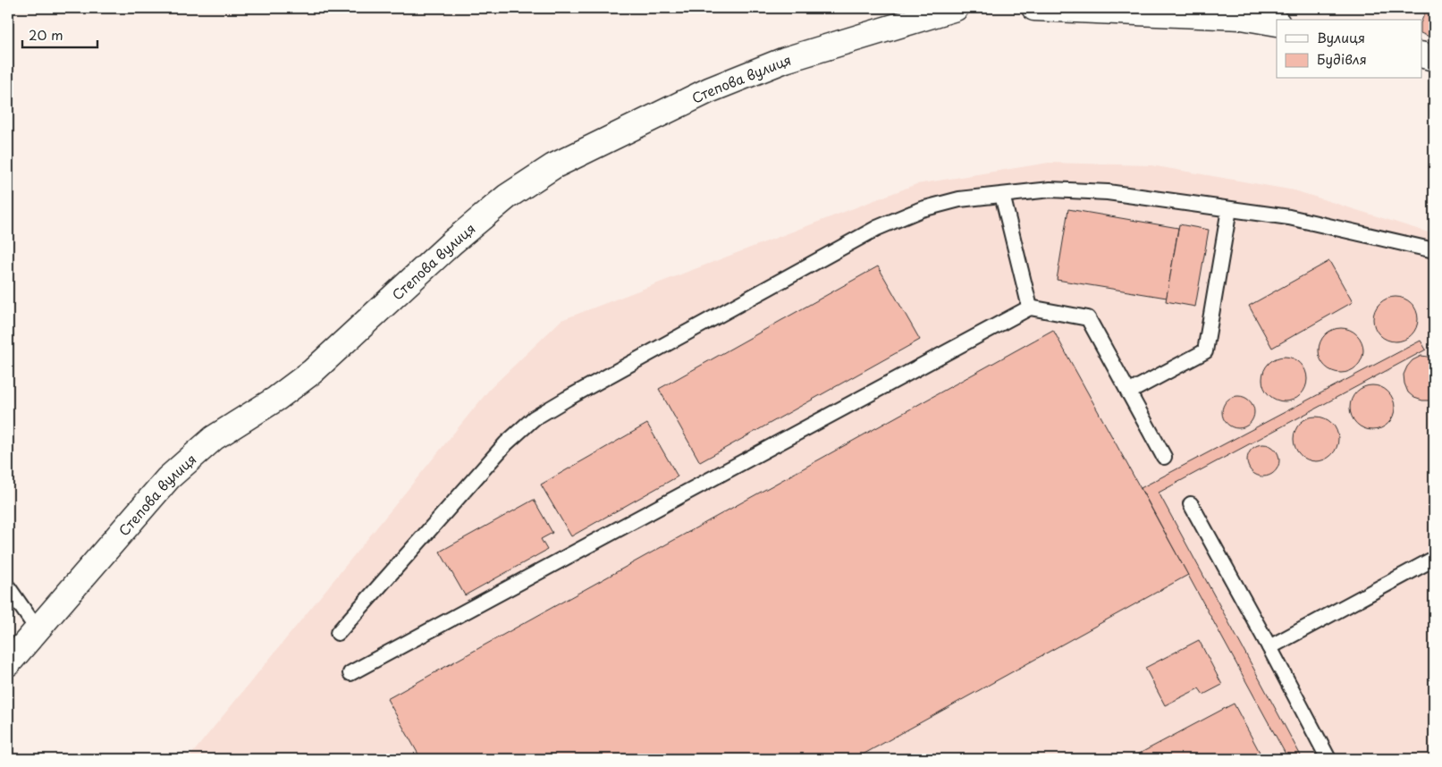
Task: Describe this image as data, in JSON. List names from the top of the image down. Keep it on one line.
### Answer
{"streets":{"street":["Степова вулиця"]},"legend":["Вулиця","Будівля"],"scale_bar":"20 m"}
